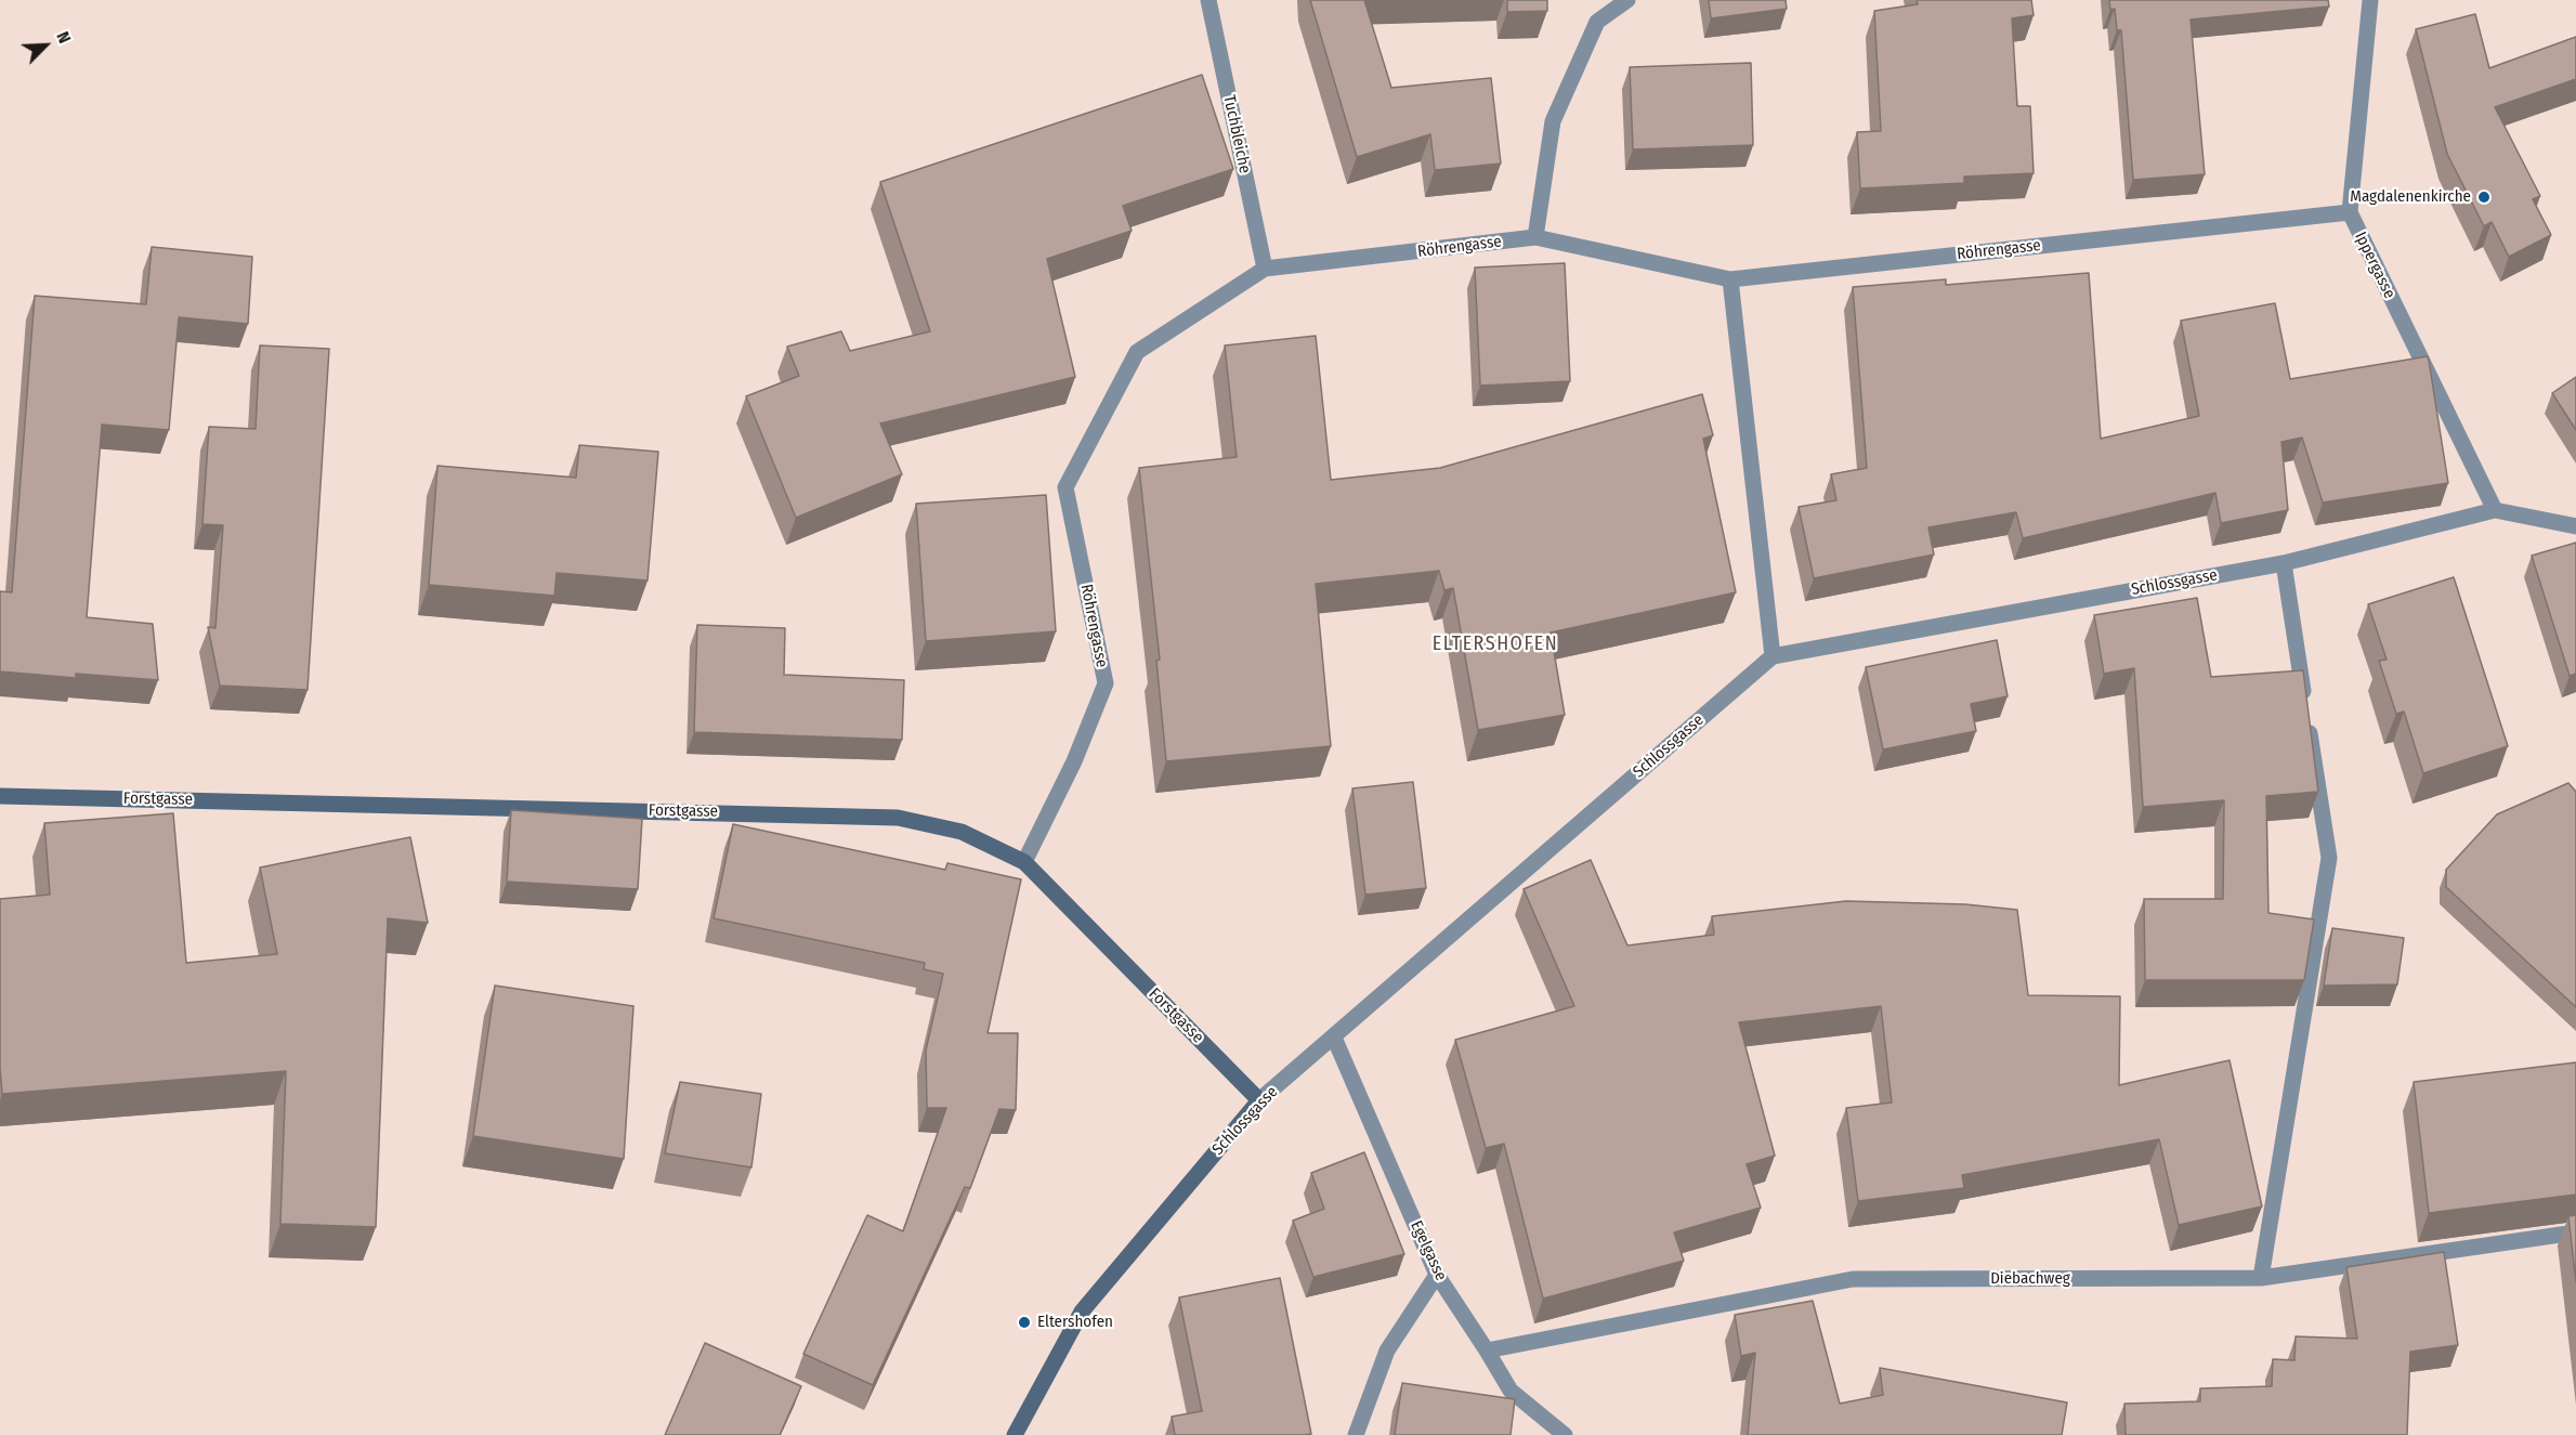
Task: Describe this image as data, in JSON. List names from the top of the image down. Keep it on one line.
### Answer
{"streets":{"street":["Tuchbleiche","Röhrengasse","Ippergasse","Schlossgasse","Forstgasse","Egelgasse","Diebachweg"]},"crossings":[["Tuchbleiche","Röhrengasse"],["Röhrengasse","Ippergasse"],["Röhrengasse","Forstgasse"],["Ippergasse","Schlossgasse"],["Schlossgasse","Forstgasse"],["Schlossgasse","Egelgasse"],["Egelgasse","Diebachweg"]],"districts":["ELTERSHOFEN"],"places":["Magdalenenkirche","Eltershofen"],"north":"top right"}
